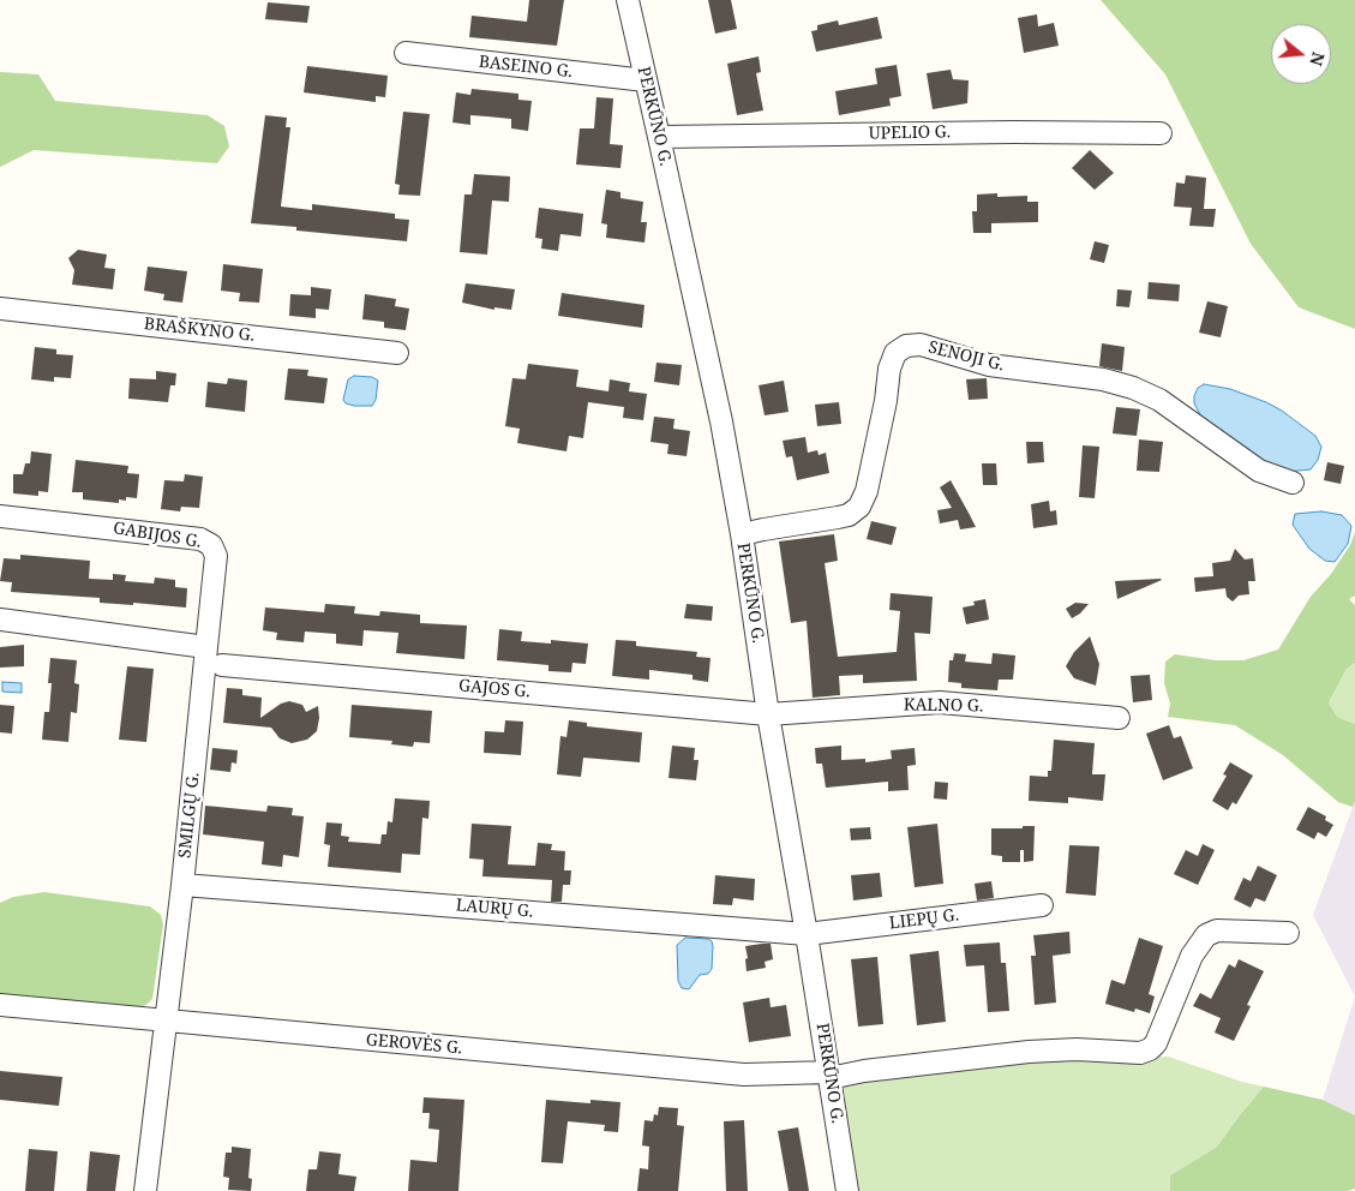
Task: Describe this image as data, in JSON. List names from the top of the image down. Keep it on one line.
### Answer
{"streets":{"street":["BASEINO G.","PERKŪNO G.","UPELIO G.","BRAŠKYNO G.","SENOJI G.","GABIJOS G.","GAJOS G.","KALNO G.","SMILGŲ G.","LAURŲ G.","LIEPŲ G.","GEROVĖS G."]},"crossings":[["BASEINO G.","PERKŪNO G."],["PERKŪNO G.","UPELIO G."],["PERKŪNO G.","SENOJI G."],["PERKŪNO G.","GAJOS G."],["PERKŪNO G.","KALNO G."],["PERKŪNO G.","LAURŲ G."],["PERKŪNO G.","LIEPŲ G."],["PERKŪNO G.","GEROVĖS G."],["GABIJOS G.","SMILGŲ G."],["GAJOS G.","KALNO G."],["SMILGŲ G.","LAURŲ G."],["SMILGŲ G.","GEROVĖS G."],["LAURŲ G.","LIEPŲ G."]],"north":"right"}
